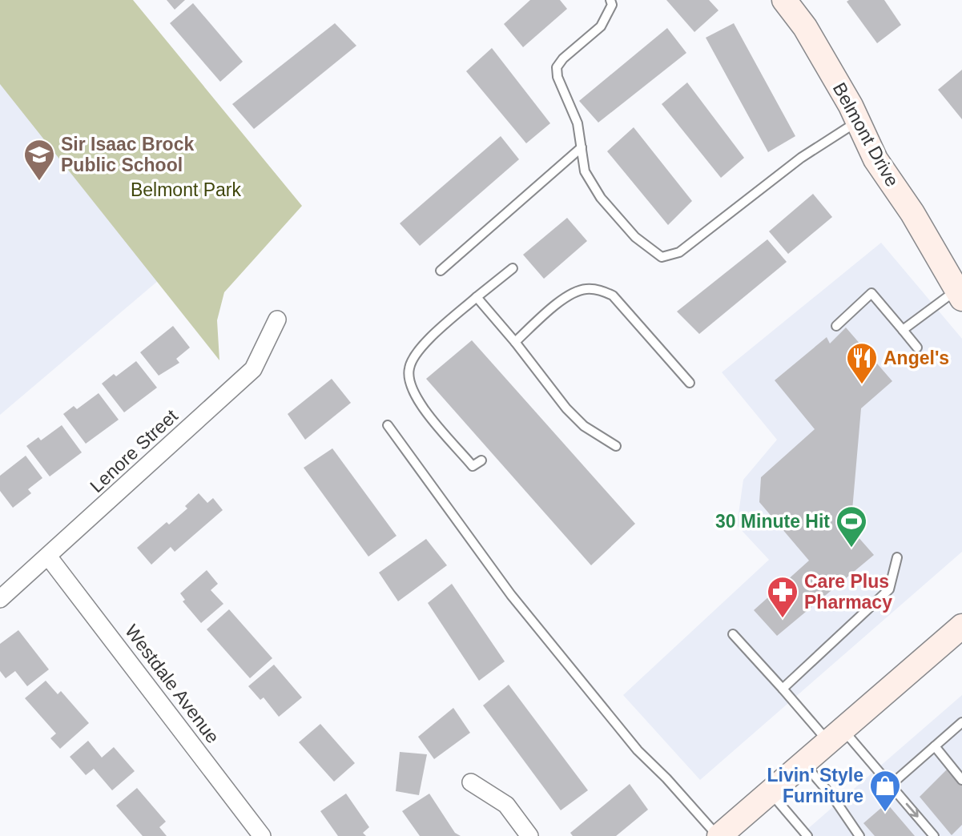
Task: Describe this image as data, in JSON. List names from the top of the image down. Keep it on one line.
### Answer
{"streets":{"street":["Belmont Drive","Lenore Street","Westdale Avenue"]},"crossings":[["Lenore Street","Westdale Avenue"]],"parks":["Belmont Park"],"places":{"school or university":["Sir Isaac Brock Public School"],"restaurant":["Angel's"],"sports":["30 Minute Hit"],"pharmacy":["Care Plus Pharmacy"],"shop":["Livin' Style Furniture"]}}
